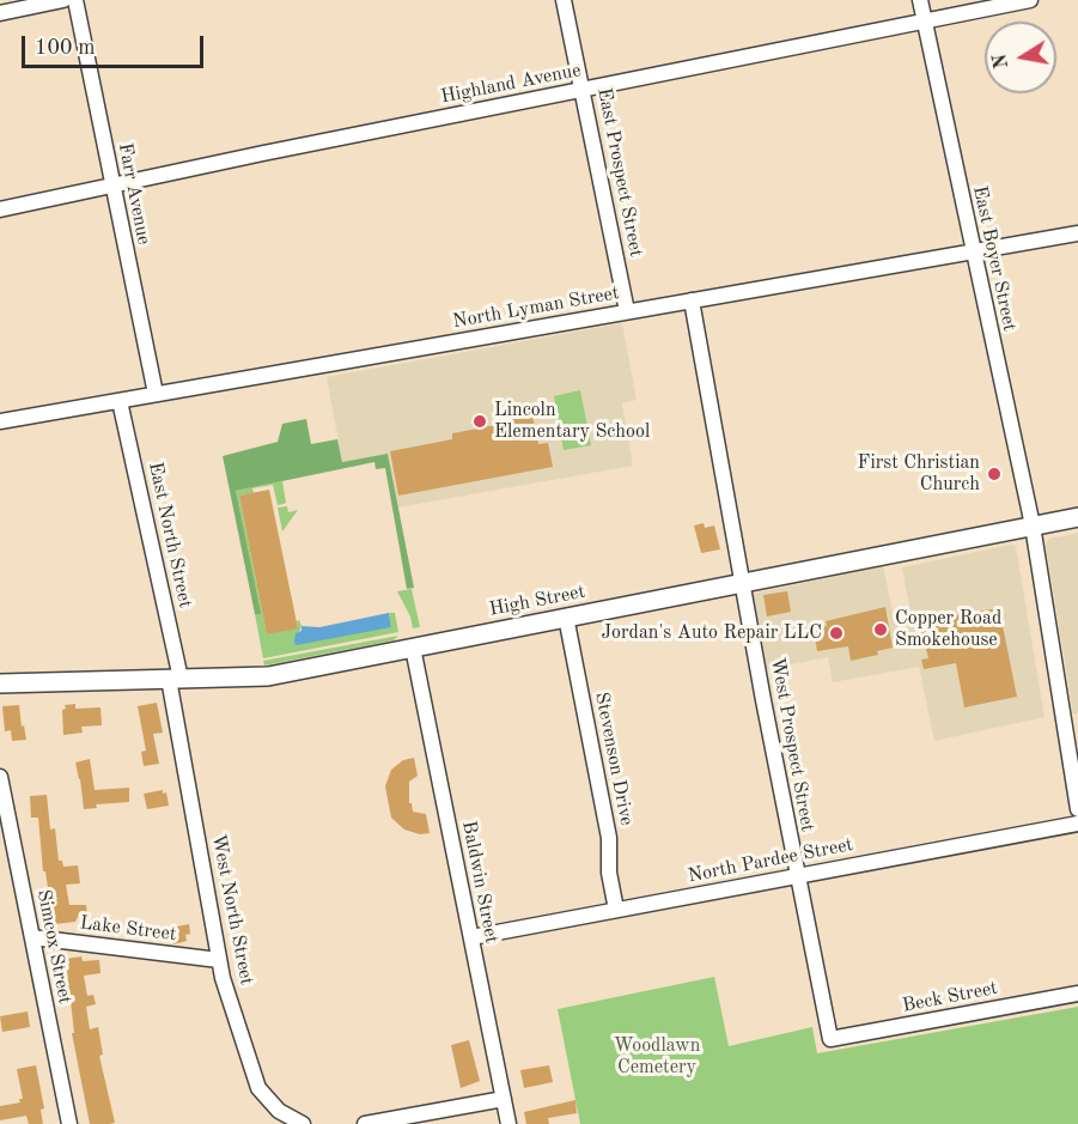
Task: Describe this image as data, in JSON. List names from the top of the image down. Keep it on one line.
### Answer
{"streets":{"main road":["High Street"],"street":["Highland Avenue","East Prospect Street","Farr Avenue","East Boyer Street","North Lyman Street","East North Street","West Prospect Street","Stevenson Drive","North Pardee Street","Baldwin Street","West North Street","Lake Street","Simcox Street","Beck Street"]},"crossings":[["Highland Avenue","East Prospect Street"],["Highland Avenue","Farr Avenue"],["Highland Avenue","East Boyer Street"],["East Prospect Street","North Lyman Street"],["Farr Avenue","North Lyman Street"],["East Boyer Street","North Lyman Street"],["East Boyer Street","High Street"],["North Lyman Street","East North Street"],["East North Street","High Street"],["East North Street","West North Street"],["High Street","West Prospect Street"],["High Street","Stevenson Drive"],["High Street","Baldwin Street"],["High Street","West North Street"],["West Prospect Street","North Pardee Street"],["West Prospect Street","Beck Street"],["Stevenson Drive","North Pardee Street"],["North Pardee Street","Baldwin Street"],["West North Street","Lake Street"],["Lake Street","Simcox Street"]],"parks":["Woodlawn Cemetery"],"places":["Lincoln Elementary School","First Christian Church","Copper Road Smokehouse","Jordan's Auto Repair LLC"],"scale_bar":"100 m","north":"left"}
